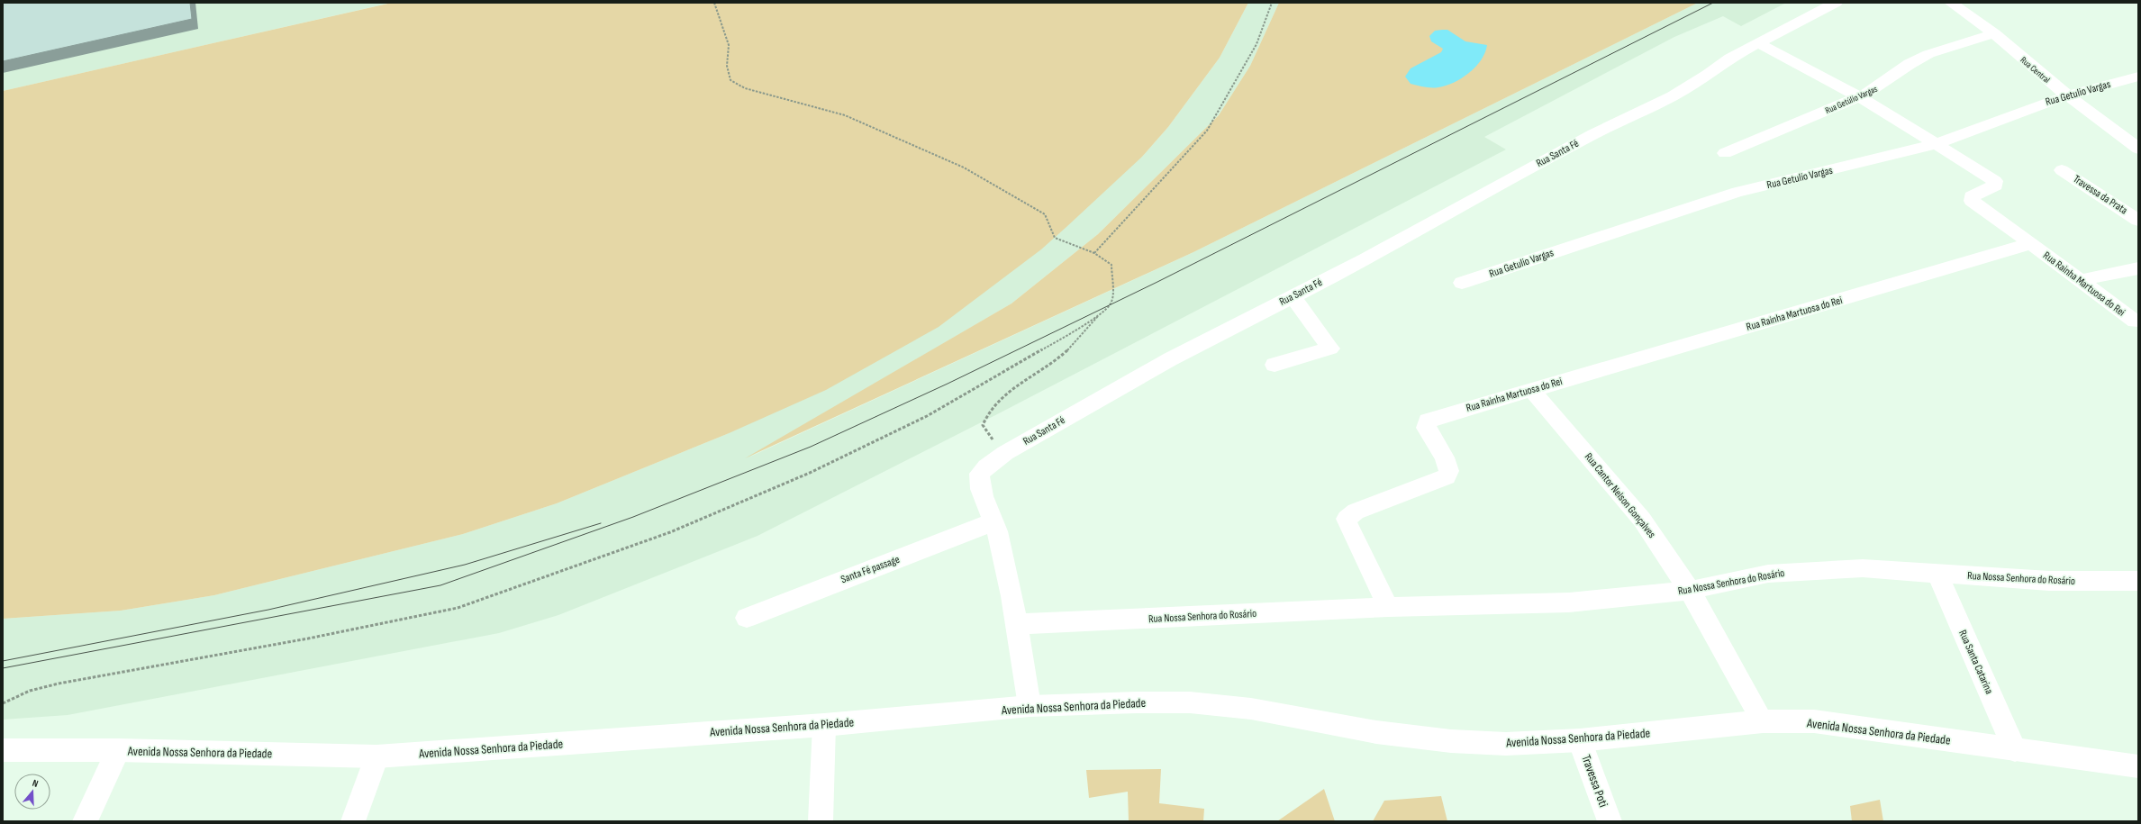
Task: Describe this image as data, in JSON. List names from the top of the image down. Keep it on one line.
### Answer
{"streets":{"street":["Rua Central","Rua Getulio Vargas","Rua Getúlio Vargas","Rua Santa Fé","Travessa da Prata","Rua Rainha Martuosa do Rei","Rua Cantor Nelson Gonçalves","Santa Fé passage","Rua Nossa Senhora do Rosário","Rua Santa Catarina","Avenida Nossa Senhora da Piedade","Travessa Poti"]},"crossings":[["Rua Central","Rua Getulio Vargas"],["Rua Central","Rua Getúlio Vargas"],["Rua Santa Fé","Santa Fé passage"],["Rua Santa Fé","Rua Nossa Senhora do Rosário"],["Rua Santa Fé","Avenida Nossa Senhora da Piedade"],["Rua Rainha Martuosa do Rei","Rua Cantor Nelson Gonçalves"],["Rua Rainha Martuosa do Rei","Rua Nossa Senhora do Rosário"],["Rua Cantor Nelson Gonçalves","Rua Nossa Senhora do Rosário"],["Rua Cantor Nelson Gonçalves","Avenida Nossa Senhora da Piedade"],["Rua Nossa Senhora do Rosário","Rua Santa Catarina"],["Rua Santa Catarina","Avenida Nossa Senhora da Piedade"],["Avenida Nossa Senhora da Piedade","Travessa Poti"]],"north":"top"}
